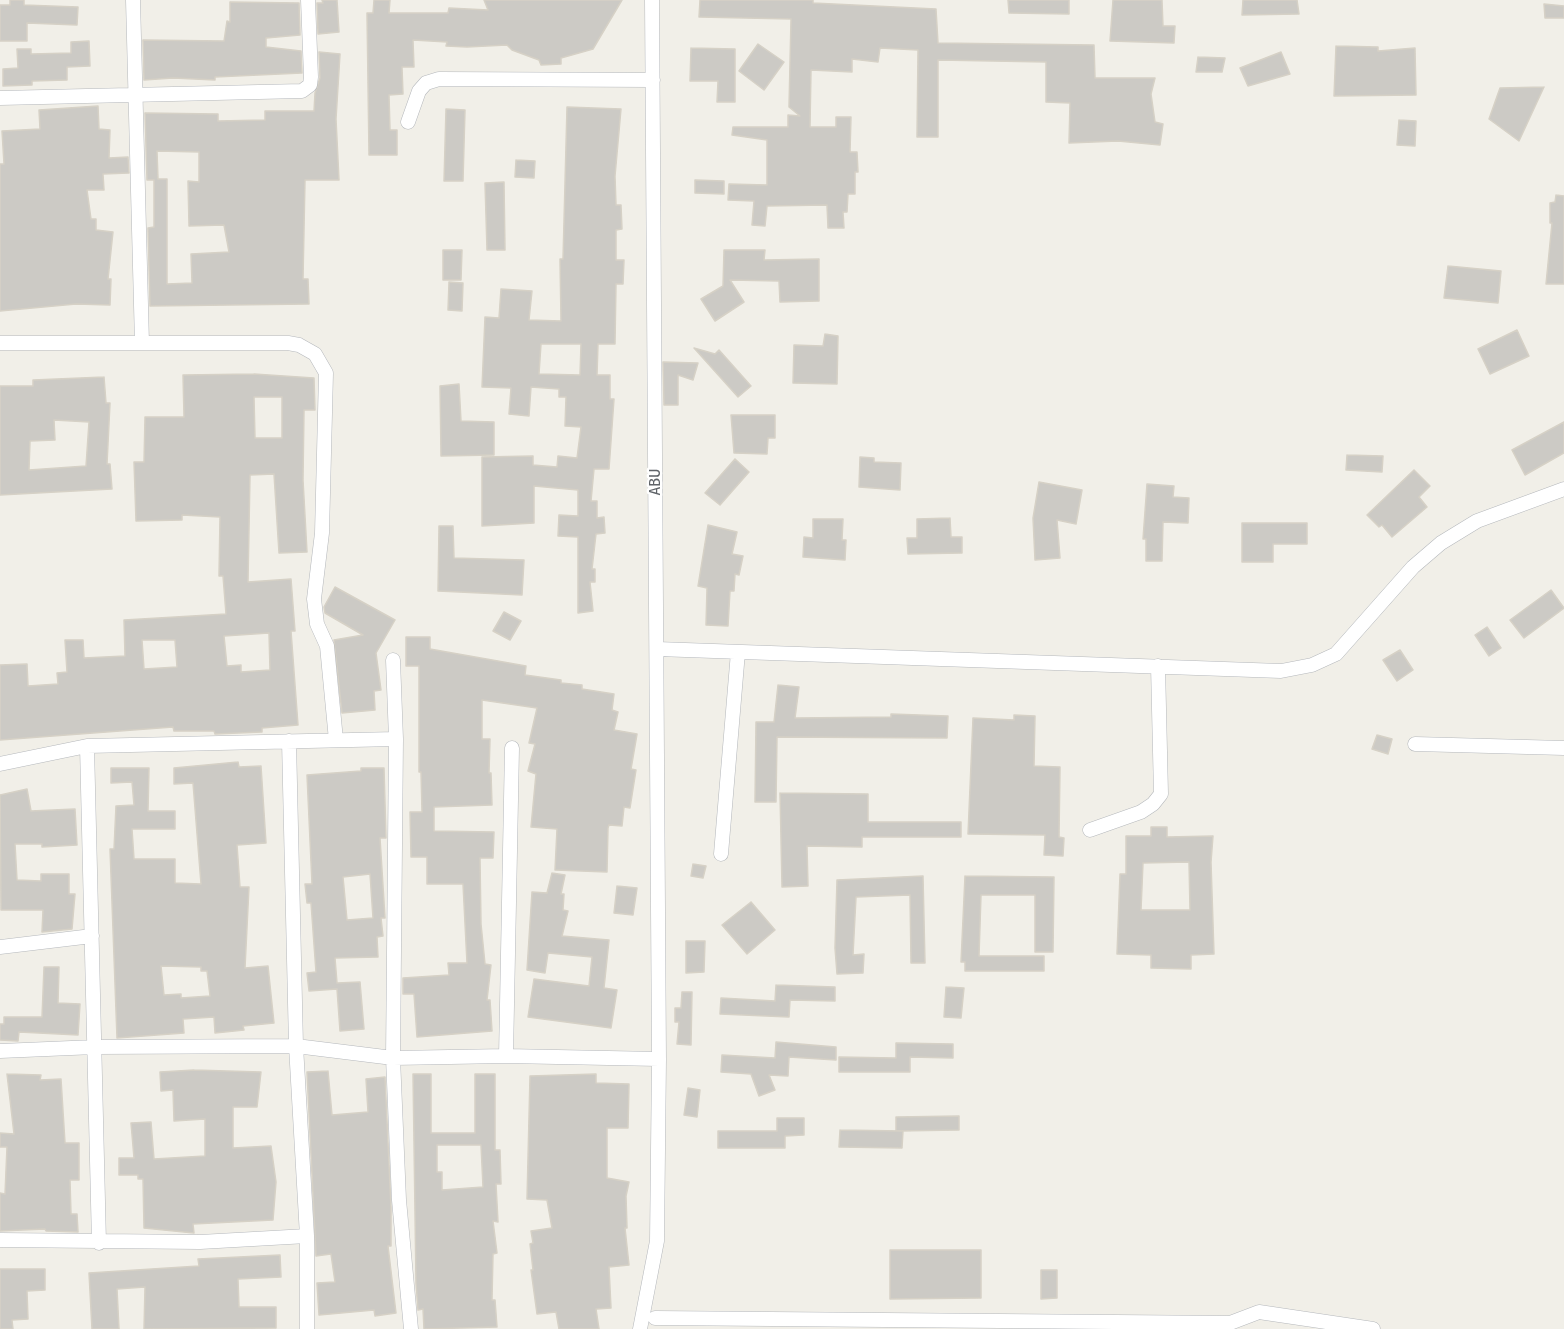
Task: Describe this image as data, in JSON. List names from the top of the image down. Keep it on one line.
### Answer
{"streets":{"street":["ABU"]}}
